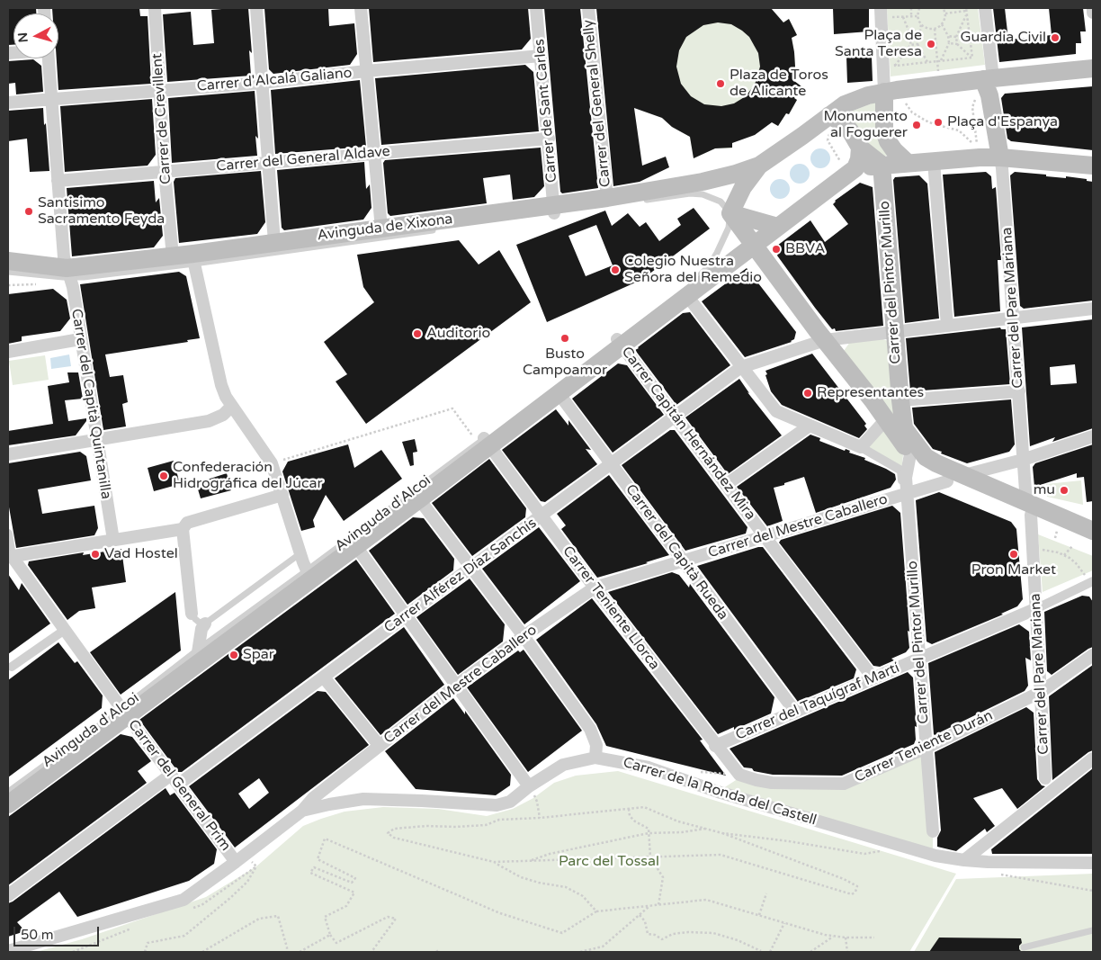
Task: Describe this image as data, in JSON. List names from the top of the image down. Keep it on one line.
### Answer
{"streets":{"main road":["Avinguda de Xixona","Carrer del Pintor Murillo","Avinguda d'Alcoi"],"street":["Carrer d'Alcalá Galiano","Carrer del General Shelly","Carrer de Sant Carles","Carrer de Crevillent","Carrer del General Aldave","Carrer del Pare Mariana","Carrer del Capità Quintanilla","Carrer Capitán Hernández Mira","Carrer del Mestre Caballero","Carrer del Capità Rueda","Carrer Alférez Díaz Sanchís","Carrer Teniente Llorca","Carrer del Taquígraf Martí","Carrer Teniente Durán","Carrer del General Prim","Carrer de la Ronda del Castell"]},"crossings":[["Carrer d'Alcalá Galiano","Carrer de Sant Carles"],["Carrer d'Alcalá Galiano","Carrer de Crevillent"],["Carrer d'Alcalá Galiano","Carrer del Capità Quintanilla"],["Carrer del General Shelly","Avinguda de Xixona"],["Carrer de Sant Carles","Carrer del General Aldave"],["Carrer de Sant Carles","Avinguda de Xixona"],["Carrer de Crevillent","Carrer del General Aldave"],["Carrer de Crevillent","Avinguda de Xixona"],["Carrer del General Aldave","Carrer del Capità Quintanilla"],["Avinguda de Xixona","Carrer del Capità Quintanilla"],["Carrer del Pintor Murillo","Carrer del Mestre Caballero"],["Carrer del Pintor Murillo","Carrer Alférez Díaz Sanchís"],["Carrer del Pintor Murillo","Carrer del Taquígraf Martí"],["Carrer del Pintor Murillo","Carrer Teniente Durán"],["Carrer del Pare Mariana","Carrer del Mestre Caballero"],["Carrer del Pare Mariana","Carrer Alférez Díaz Sanchís"],["Carrer del Pare Mariana","Carrer del Taquígraf Martí"],["Carrer del Pare Mariana","Carrer Teniente Durán"],["Carrer Capitán Hernández Mira","Avinguda d'Alcoi"],["Carrer Capitán Hernández Mira","Carrer del Mestre Caballero"],["Carrer Capitán Hernández Mira","Carrer Alférez Díaz Sanchís"],["Carrer Capitán Hernández Mira","Carrer del Taquígraf Martí"],["Avinguda d'Alcoi","Carrer del Capità Rueda"],["Avinguda d'Alcoi","Carrer Teniente Llorca"],["Avinguda d'Alcoi","Carrer del General Prim"],["Carrer del Mestre Caballero","Carrer del Capità Rueda"],["Carrer del Mestre Caballero","Carrer Teniente Llorca"],["Carrer del Mestre Caballero","Carrer del General Prim"],["Carrer del Mestre Caballero","Carrer de la Ronda del Castell"],["Carrer del Capità Rueda","Carrer Alférez Díaz Sanchís"],["Carrer del Capità Rueda","Carrer del Taquígraf Martí"],["Carrer Alférez Díaz Sanchís","Carrer Teniente Llorca"],["Carrer Alférez Díaz Sanchís","Carrer del General Prim"],["Carrer Teniente Llorca","Carrer del Taquígraf Martí"],["Carrer Teniente Llorca","Carrer Teniente Durán"]],"parks":["Parc del Tossal"],"places":["Guardia Civil","Plaça de Santa Teresa","Plaza de Toros de Alicante","Plaça d'Espanya","Monumento al Foguerer","Santisimo Sacramento Feyda","BBVA","Colegio Nuestra Señora del Remedio","Auditorio","Busto Campoamor","Representantes","Confederación Hidrográfica del Júcar","mu","Vad Hostel","Pron Market","Spar"],"scale_bar":"50 m","north":"left"}
